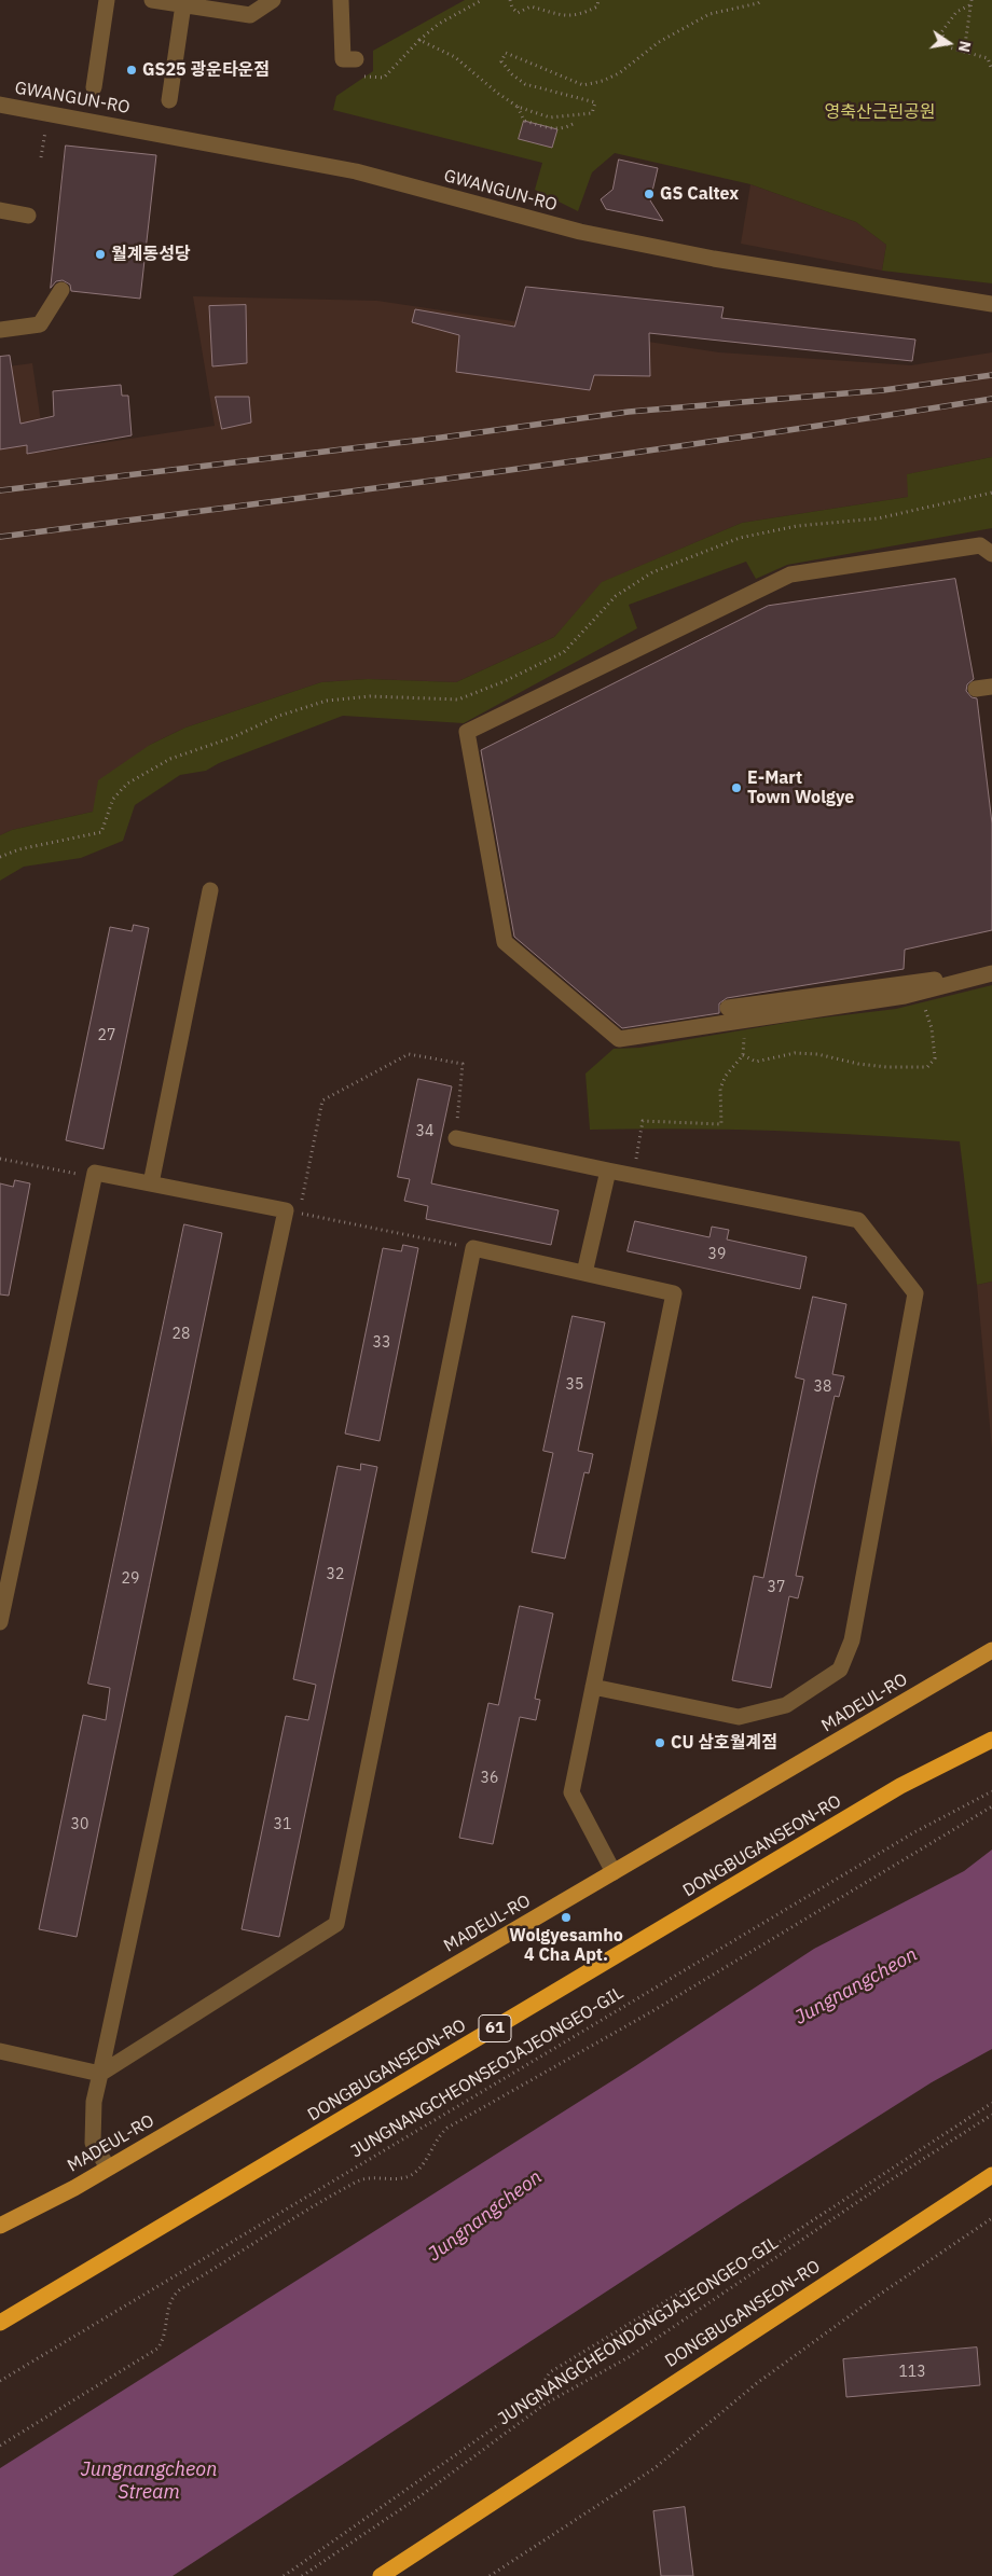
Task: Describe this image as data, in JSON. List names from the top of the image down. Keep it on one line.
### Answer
{"streets":{"highway":["DONGBUGANSEON-RO","61"],"main road":["MADEUL-RO"],"street":["GWANGUN-RO"],"path":["JUNGNANGCHEONSEOJAJEONGEO-GIL","JUNGNANGCHEONDONGJAJEONGEO-GIL"]},"water":["Jungnangcheon","Jungnangcheon Stream"],"parks":["영축산근린공원"],"places":["GS25 광운타운점","GS Caltex","월계동성당","E-Mart Town Wolgye","CU 삼호월계점","Wolgyesamho 4 Cha Apt."],"house_numbers":["27","34","39","28","33","35","38","32","29","37","36","30","31","113"],"north":"right"}
